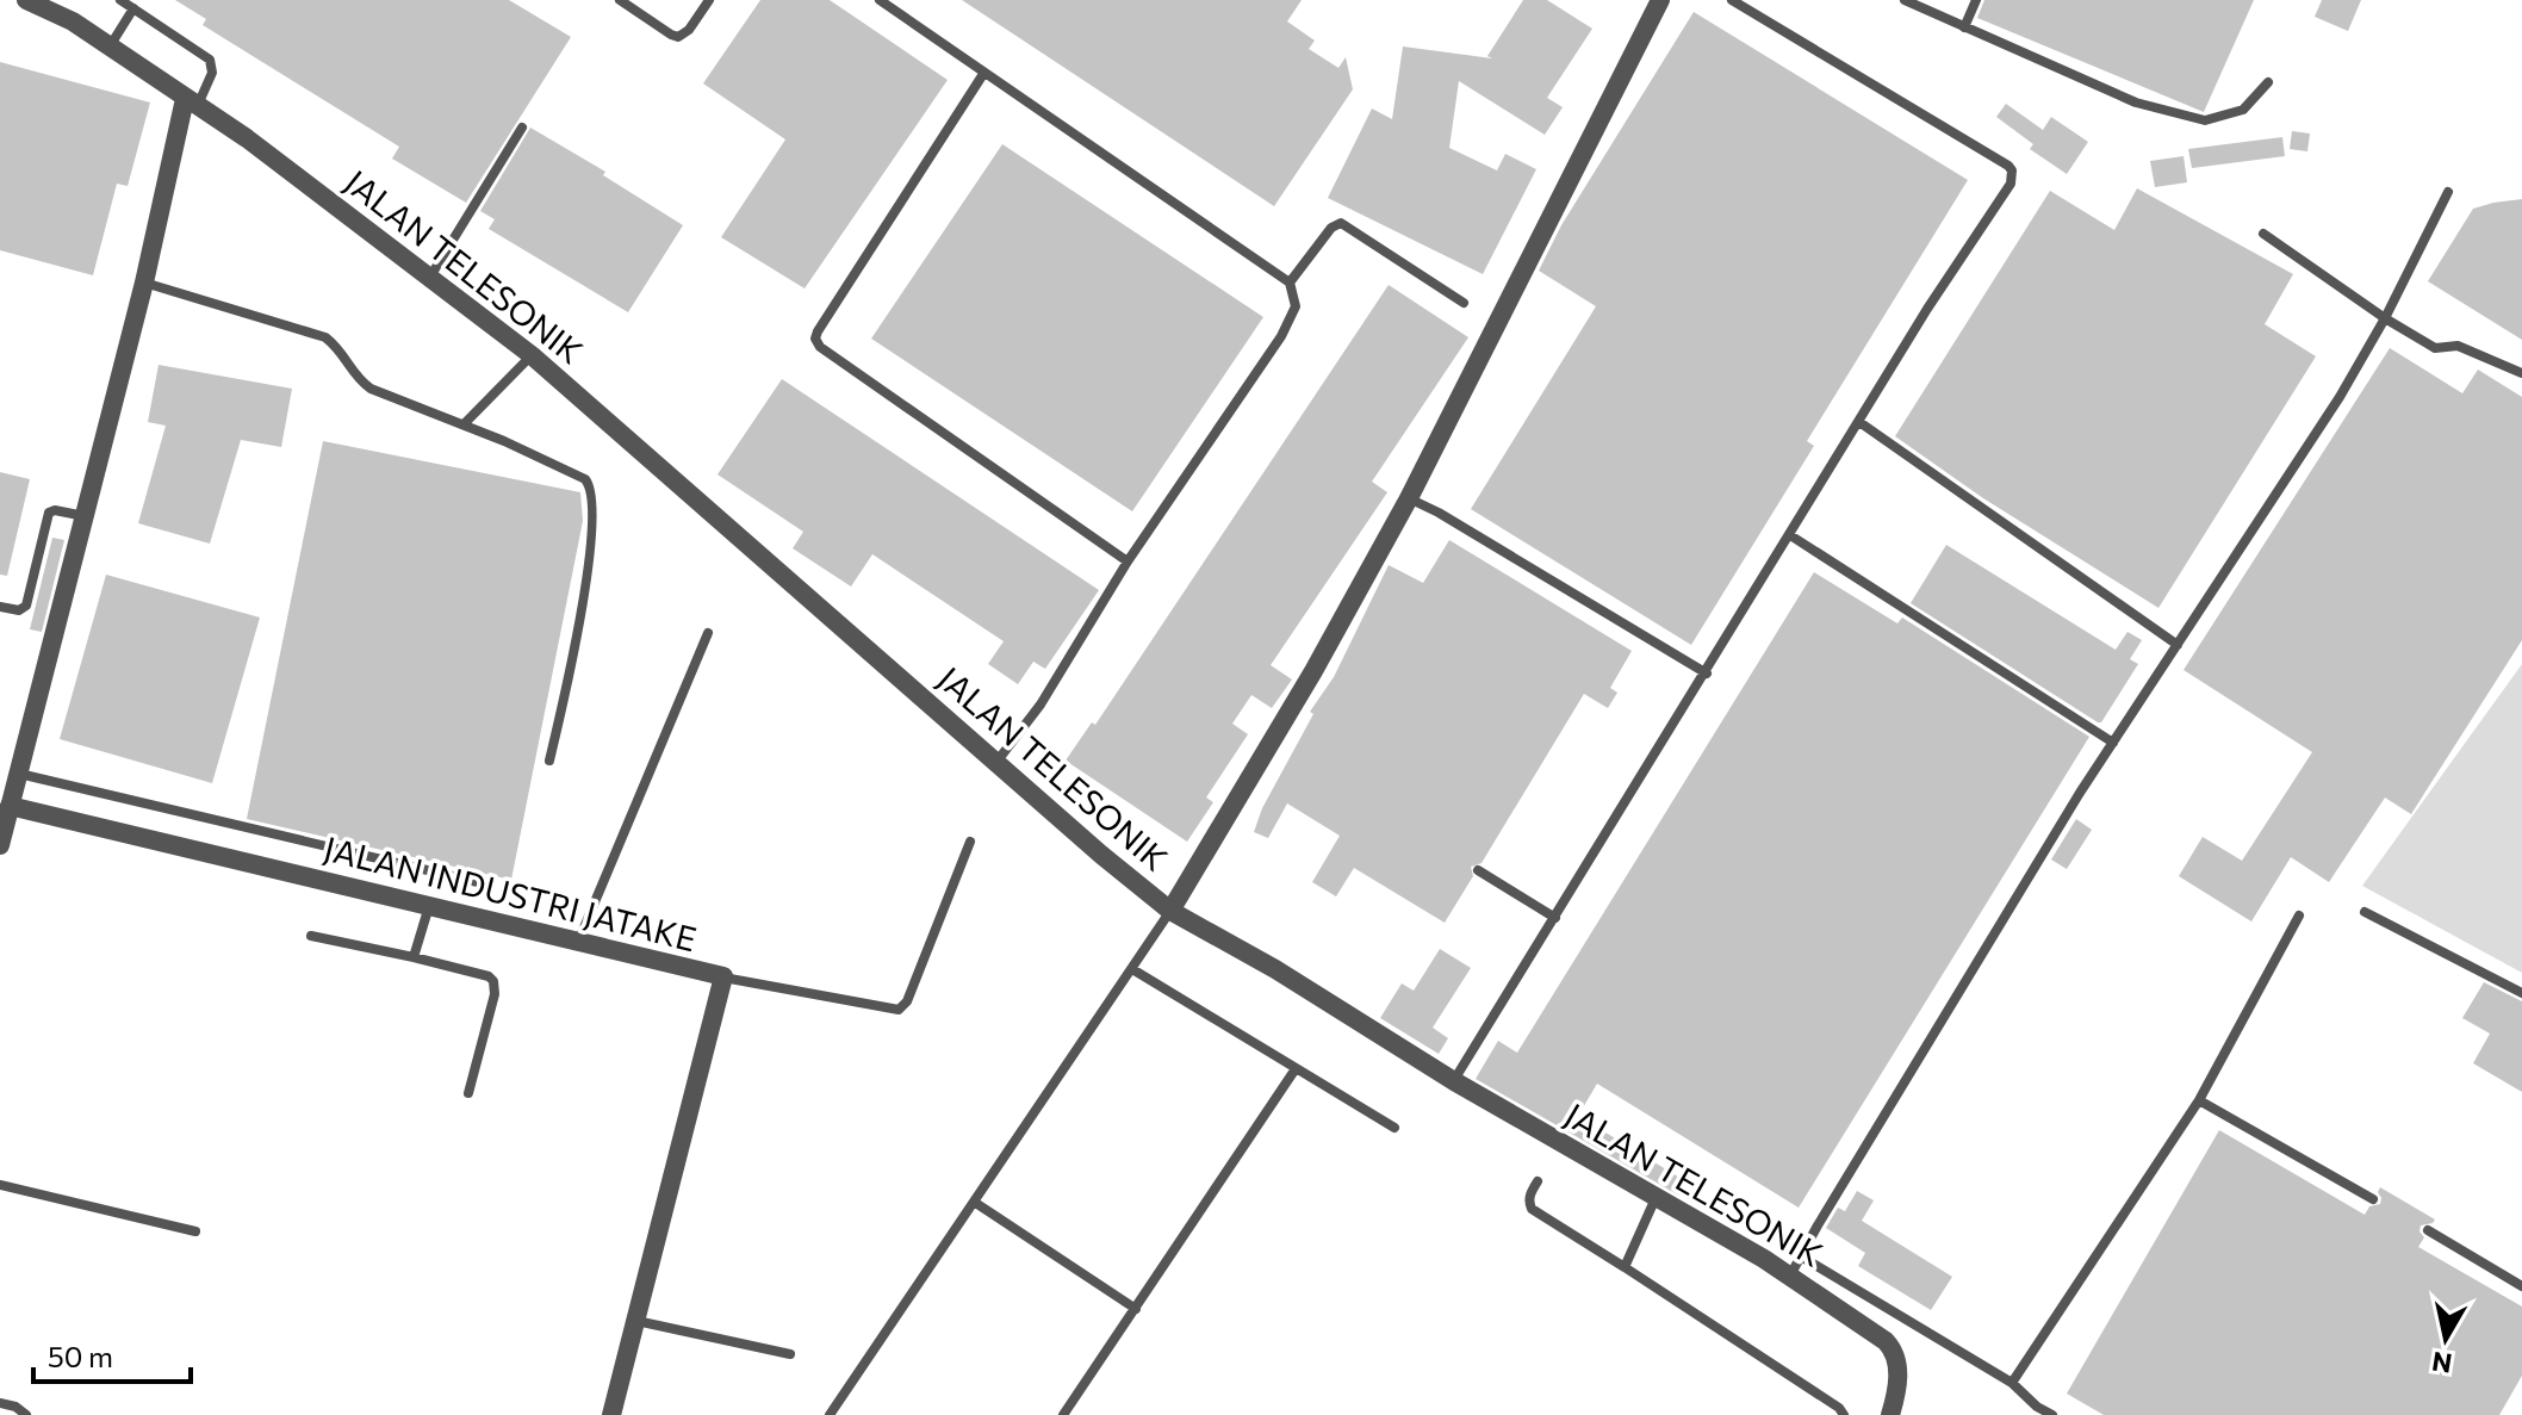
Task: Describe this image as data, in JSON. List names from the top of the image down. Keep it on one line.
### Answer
{"streets":{"street":["JALAN TELESONIK","JALAN INDUSTRI JATAKE"]},"scale_bar":"50 m","north":"bottom"}
